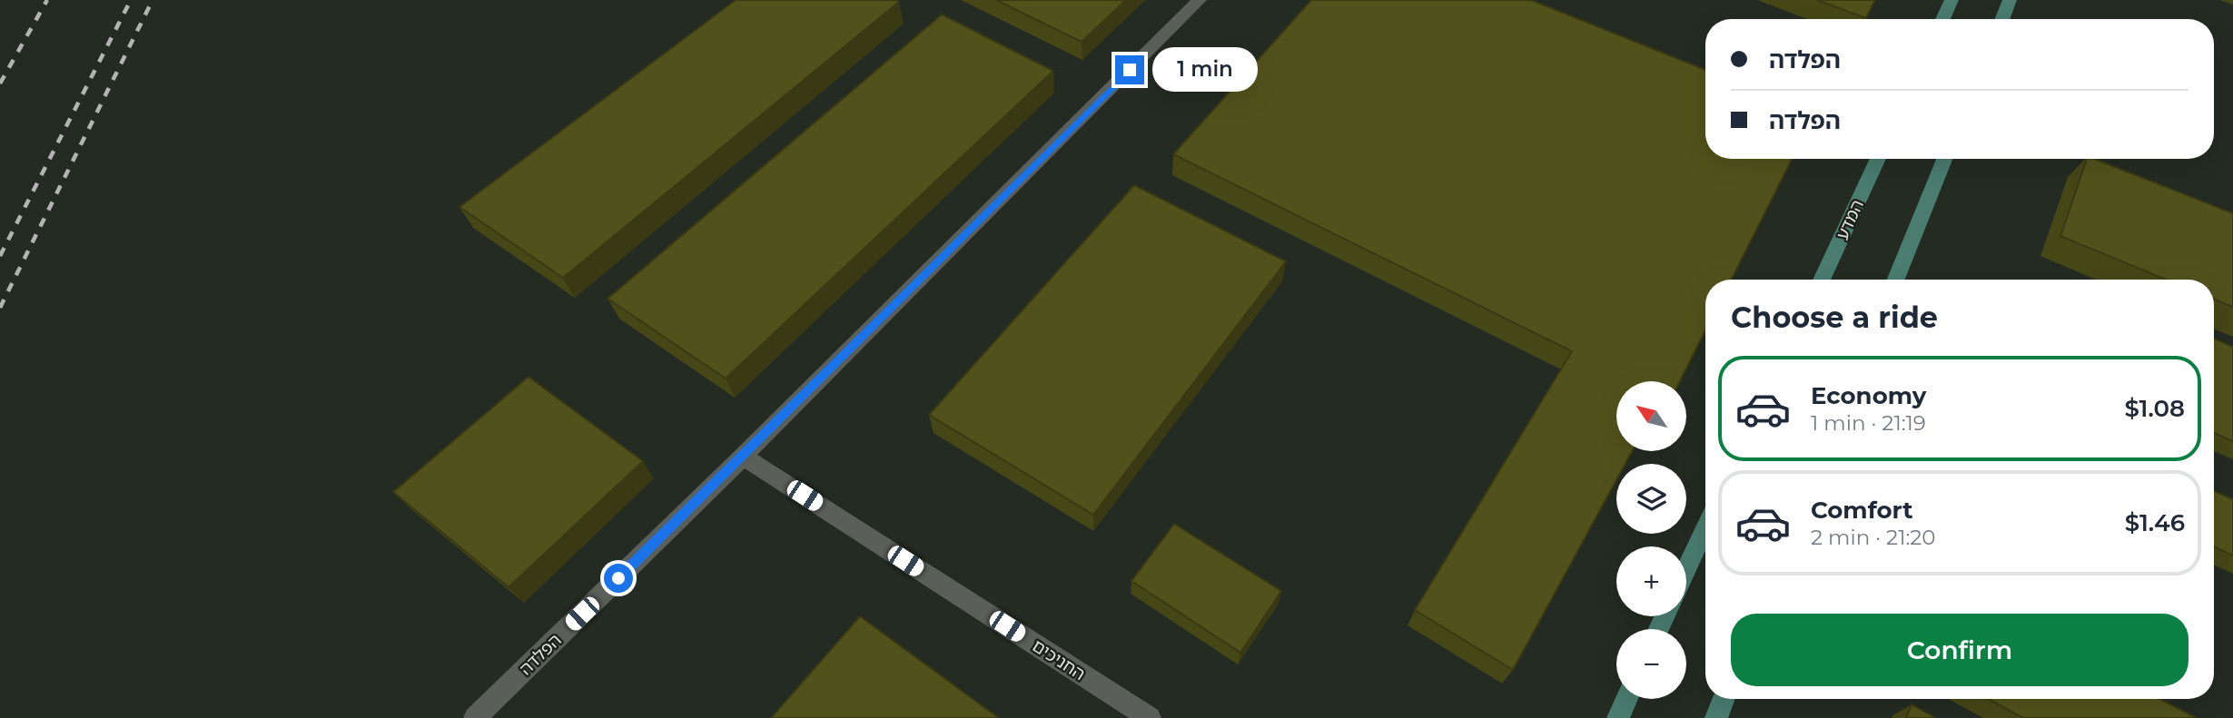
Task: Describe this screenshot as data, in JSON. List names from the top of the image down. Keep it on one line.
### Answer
{"streets":{"street":["המדע","הפלדה","החניכים"]},"crossings":[["הפלדה","החניכים"]],"north":"top left","page":{"banner":["הפלדה","הפלדה"],"bubble":"1 min","heading":"Choose a ride","list":[{"name":"Economy","note":"1 min · 21:19","value":"$1.08"},{"name":"Comfort","note":"2 min · 21:20","value":"$1.46"}],"map_buttons":["+","−"],"buttons":"Confirm"}}
